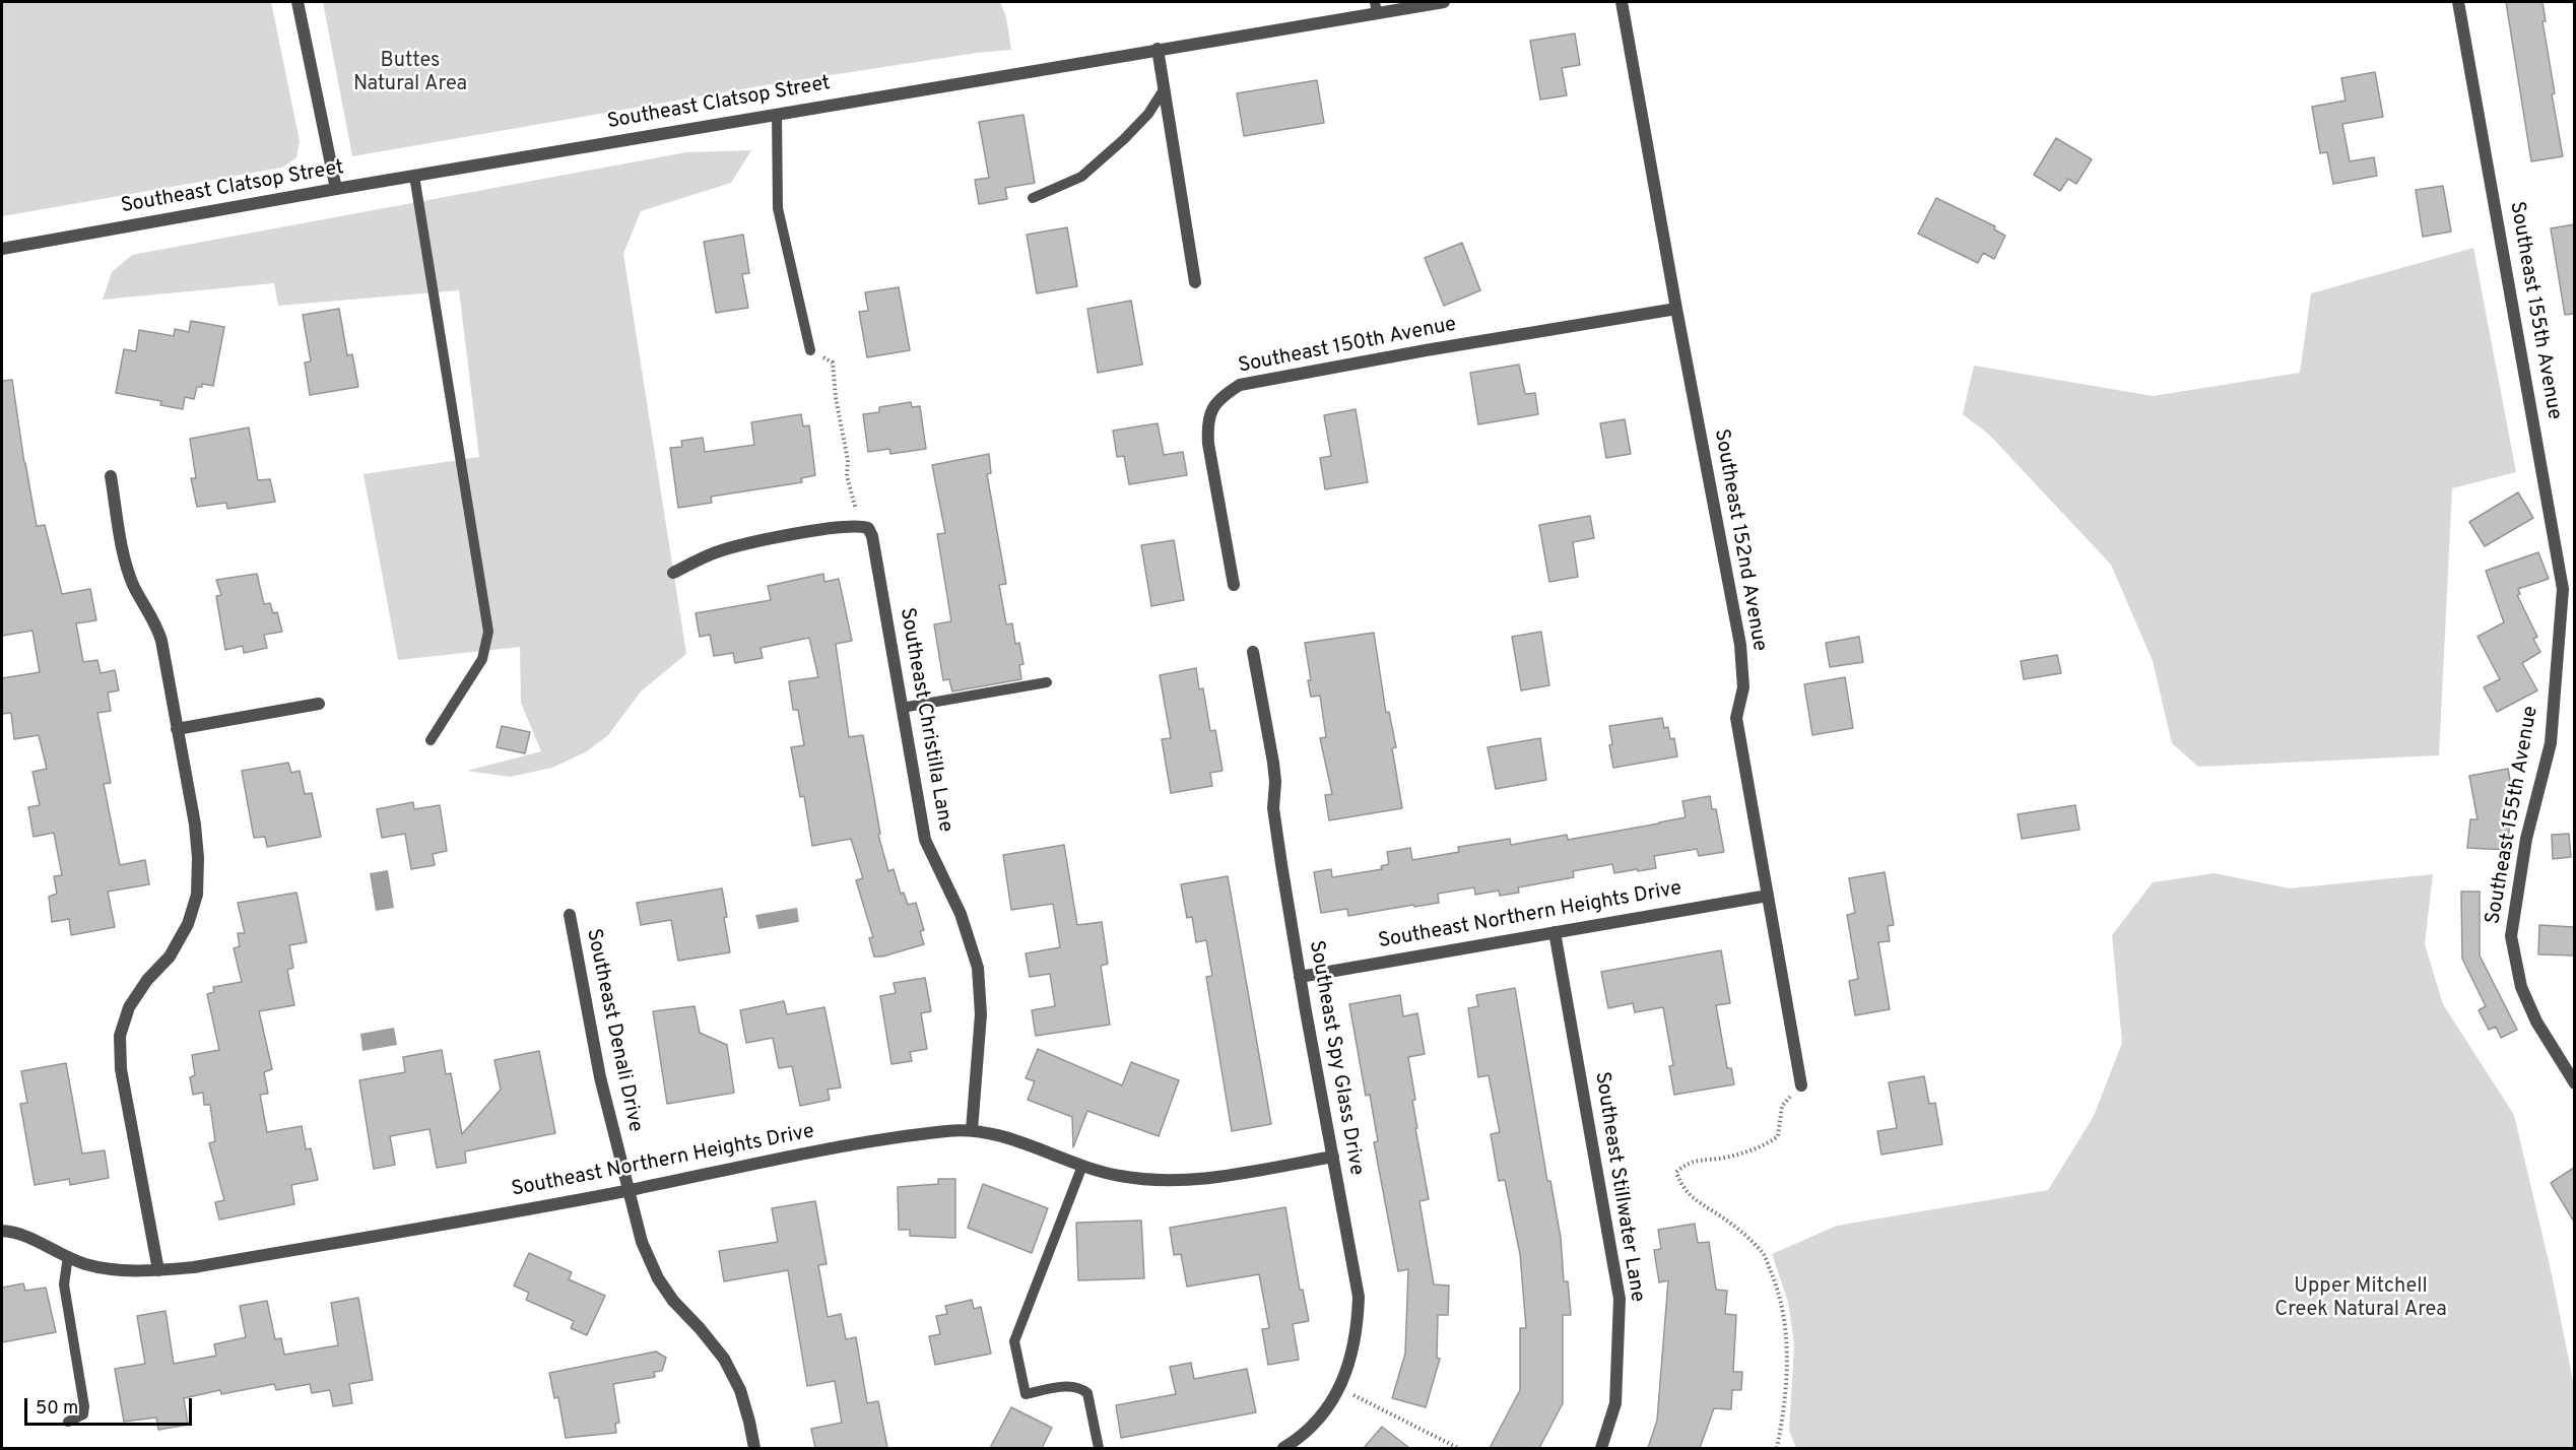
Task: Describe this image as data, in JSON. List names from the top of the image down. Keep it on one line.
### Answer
{"streets":{"street":["Southeast Clatsop Street","Southeast 155th Avenue","Southeast 150th Avenue","Southeast 152nd Avenue","Southeast Christilla Lane","Southeast Northern Heights Drive","Southeast Denali Drive","Southeast Spy Glass Drive","Southeast Stillwater Lane"]},"crossings":[["Southeast 150th Avenue","Southeast 152nd Avenue"],["Southeast 152nd Avenue","Southeast Northern Heights Drive"],["Southeast Christilla Lane","Southeast Northern Heights Drive"],["Southeast Northern Heights Drive","Southeast Denali Drive"],["Southeast Northern Heights Drive","Southeast Spy Glass Drive"],["Southeast Northern Heights Drive","Southeast Stillwater Lane"]],"parks":["Buttes Natural Area","Upper Mitchell Creek Natural Area"],"scale_bar":"50 m"}
